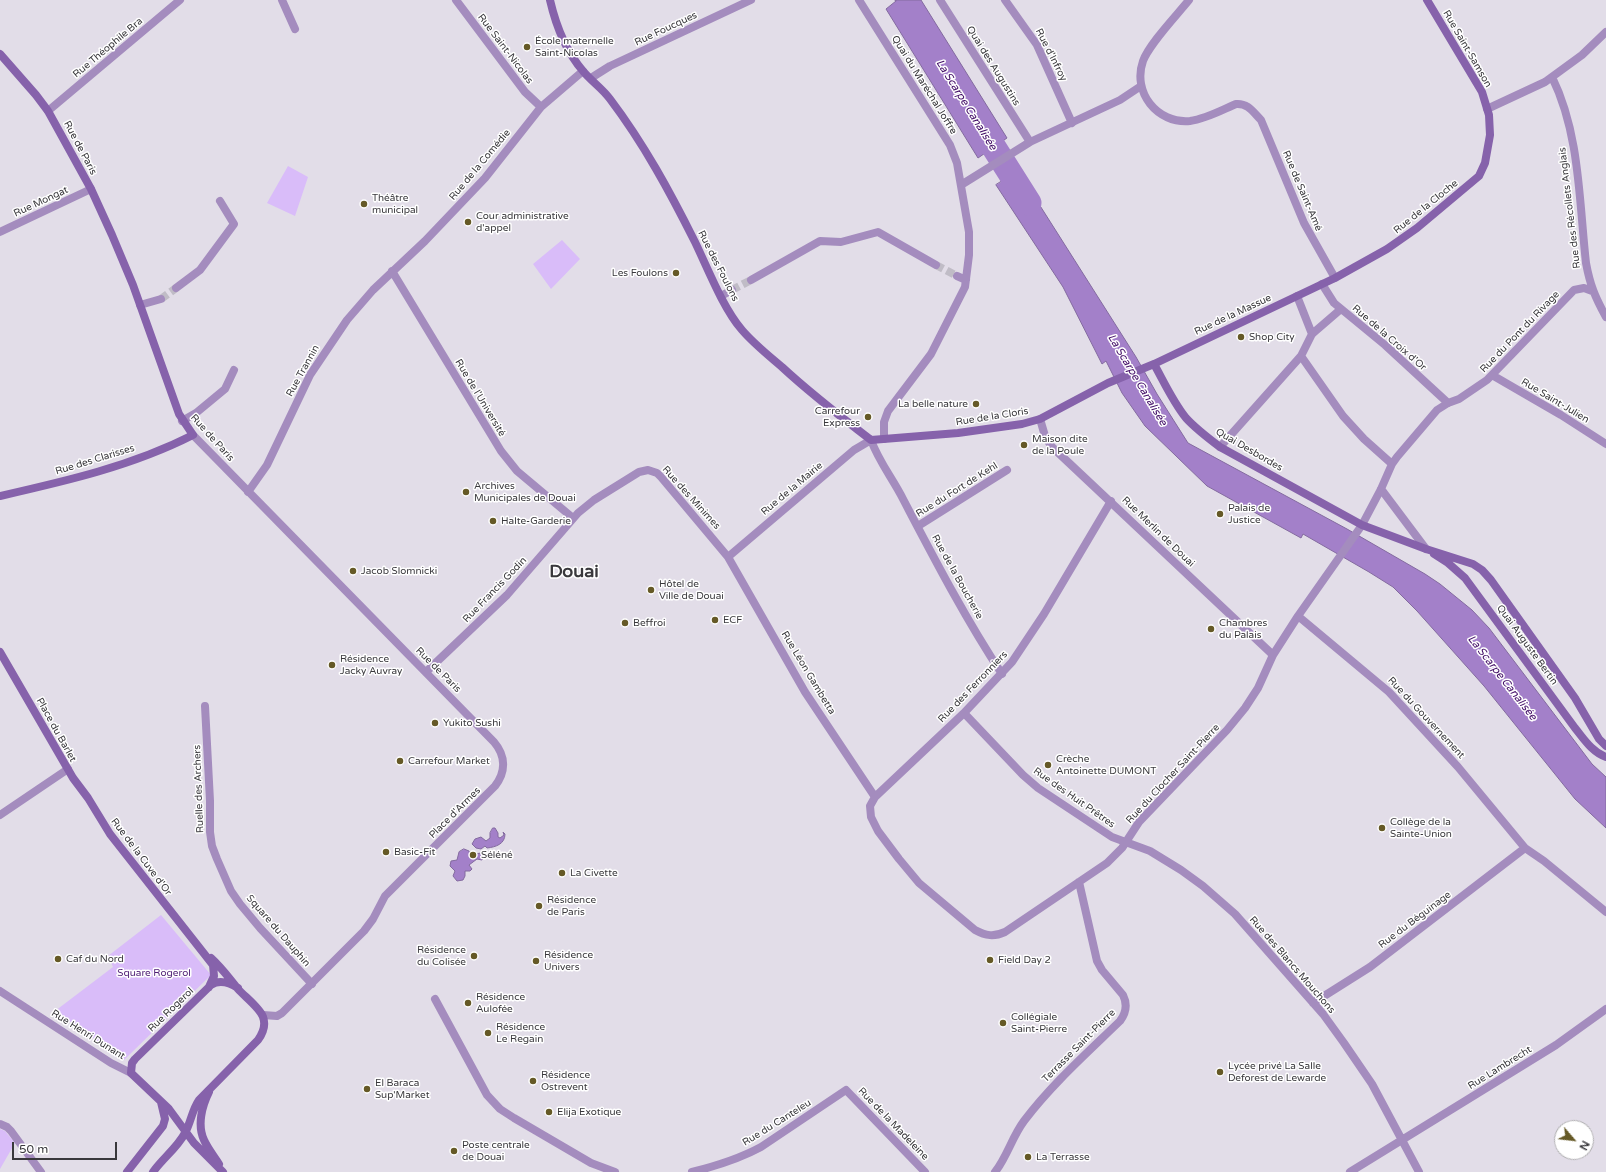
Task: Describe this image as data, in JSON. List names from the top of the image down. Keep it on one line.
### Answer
{"streets":{"street":["Rue Foucques","Rue Théophile Bra","Rue Saint-Nicolas","Rue Saint-Samson","Rue d'Infroy","Quai des Augustins","Quai du Maréchal Joffre","Rue de Paris","Rue de la Comédie","Rue de Saint-Amé","Rue Mongat","Rue de la Cloche","Rue des Récollets Anglais","Rue des Foulons","Rue de la Massue","Rue du Pont du Rivage","Rue de la Croix d'Or","Rue Trannin","Rue de l'Université","Rue Saint-Julien","Rue de la Cloris","Quai Desbordes","Rue des Clarisses","Rue de la Mairie","Rue du Fort de Kehl","Rue des Minimes","Rue Merlin de Douai","Rue de la Boucherie","Rue Francis Godin","Quai Auguste Bertin","Rue Léon Gambetta","Rue des Ferronniers","Rue du Gouvernement","Place du Barlet","Rue du Clocher Saint-Pierre","Ruelle des Archers","Rue des Huit Prêtres","Place d'Armes","Rue de la Cuve d'Or","Rue du Béguinage","Square du Dauphin","Rue des Blancs Mouchons","Rue Rogerol","Rue Henri Dunant","Terrasse Saint-Pierre","Rue Lambrecht","Rue du Canteleu","Rue de la Madeleine"]},"crossings":[["Rue Foucques","Rue des Foulons"],["Rue Théophile Bra","Rue de Paris"],["Rue Saint-Nicolas","Rue de la Comédie"],["Rue Saint-Samson","Rue de la Cloche"],["Quai du Maréchal Joffre","Rue de la Cloris"],["Rue de Paris","Rue Mongat"],["Rue de Paris","Rue Trannin"],["Rue de Paris","Rue des Clarisses"],["Rue de Paris","Rue Francis Godin"],["Rue de Paris","Place d'Armes"],["Rue de la Comédie","Rue des Foulons"],["Rue de la Comédie","Rue Trannin"],["Rue de la Comédie","Rue de l'Université"],["Rue de Saint-Amé","Rue de la Cloche"],["Rue de la Cloche","Rue de la Massue"],["Rue de la Cloche","Rue de la Croix d'Or"],["Rue des Récollets Anglais","Rue du Pont du Rivage"],["Rue des Foulons","Rue de la Cloris"],["Rue des Foulons","Rue de la Mairie"],["Rue des Foulons","Rue de la Boucherie"],["Rue de la Massue","Rue de la Croix d'Or"],["Rue de la Massue","Rue de la Cloris"],["Rue de la Massue","Quai Desbordes"],["Rue du Pont du Rivage","Rue de la Croix d'Or"],["Rue du Pont du Rivage","Rue Saint-Julien"],["Rue du Pont du Rivage","Quai Desbordes"],["Rue du Pont du Rivage","Quai Auguste Bertin"],["Rue du Pont du Rivage","Rue du Gouvernement"],["Rue du Pont du Rivage","Rue du Clocher Saint-Pierre"],["Rue Trannin","Rue de l'Université"],["Rue de l'Université","Rue des Minimes"],["Rue de l'Université","Rue Francis Godin"],["Rue de la Cloris","Rue de la Mairie"],["Rue de la Cloris","Rue Merlin de Douai"],["Rue de la Cloris","Rue de la Boucherie"],["Quai Desbordes","Quai Auguste Bertin"],["Rue de la Mairie","Rue des Minimes"],["Rue de la Mairie","Rue de la Boucherie"],["Rue de la Mairie","Rue Léon Gambetta"],["Rue du Fort de Kehl","Rue de la Boucherie"],["Rue des Minimes","Rue Francis Godin"],["Rue des Minimes","Rue Léon Gambetta"],["Rue Merlin de Douai","Rue des Ferronniers"],["Rue Merlin de Douai","Rue du Clocher Saint-Pierre"],["Rue de la Boucherie","Rue des Ferronniers"],["Rue Léon Gambetta","Rue des Ferronniers"],["Rue des Ferronniers","Rue du Clocher Saint-Pierre"],["Rue des Ferronniers","Rue des Huit Prêtres"],["Rue du Gouvernement","Rue du Clocher Saint-Pierre"],["Rue du Gouvernement","Rue du Béguinage"],["Place du Barlet","Rue de la Cuve d'Or"],["Rue du Clocher Saint-Pierre","Rue des Huit Prêtres"],["Rue du Clocher Saint-Pierre","Rue des Blancs Mouchons"],["Rue du Clocher Saint-Pierre","Terrasse Saint-Pierre"],["Ruelle des Archers","Square du Dauphin"],["Rue des Huit Prêtres","Rue des Blancs Mouchons"],["Place d'Armes","Rue de la Cuve d'Or"],["Place d'Armes","Square du Dauphin"],["Rue de la Cuve d'Or","Rue Rogerol"],["Rue du Béguinage","Rue des Blancs Mouchons"],["Rue des Blancs Mouchons","Rue Lambrecht"],["Rue Rogerol","Rue Henri Dunant"],["Rue du Canteleu","Rue de la Madeleine"]],"districts":["Douai"],"water":["La Scarpe Canalisée"],"parks":["Square Rogerol"],"places":["École maternelle Saint-Nicolas","Théâtre municipal","Cour administrative d'appel","Les Foulons","Shop City","La belle nature","Carrefour Express","Maison dite de la Poule","Archives Municipales de Douai","Palais de Justice","Halte-Garderie","Jacob Slomnicki","Hôtel de Ville de Douai","ECF","Beffroi","Chambres du Palais","Résidence Jacky Auvray","Yukito Sushi","Carrefour Market","Crèche Antoinette DUMONT","Collège de la Sainte-Union","Basic-Fit","Séléné","La Civette","Résidence de Paris","Résidence du Colisée","Caf du Nord","Field Day 2","Résidence Univers","Résidence Aulofée","Collégiale Saint-Pierre","Résidence Le Regain","Lycée privé La Salle Deforest de Lewarde","Résidence Ostrevent","El Baraca Sup'Market","Elija Exotique","Poste centrale de Douai","La Terrasse"],"scale_bar":"50 m","north":"bottom right"}
